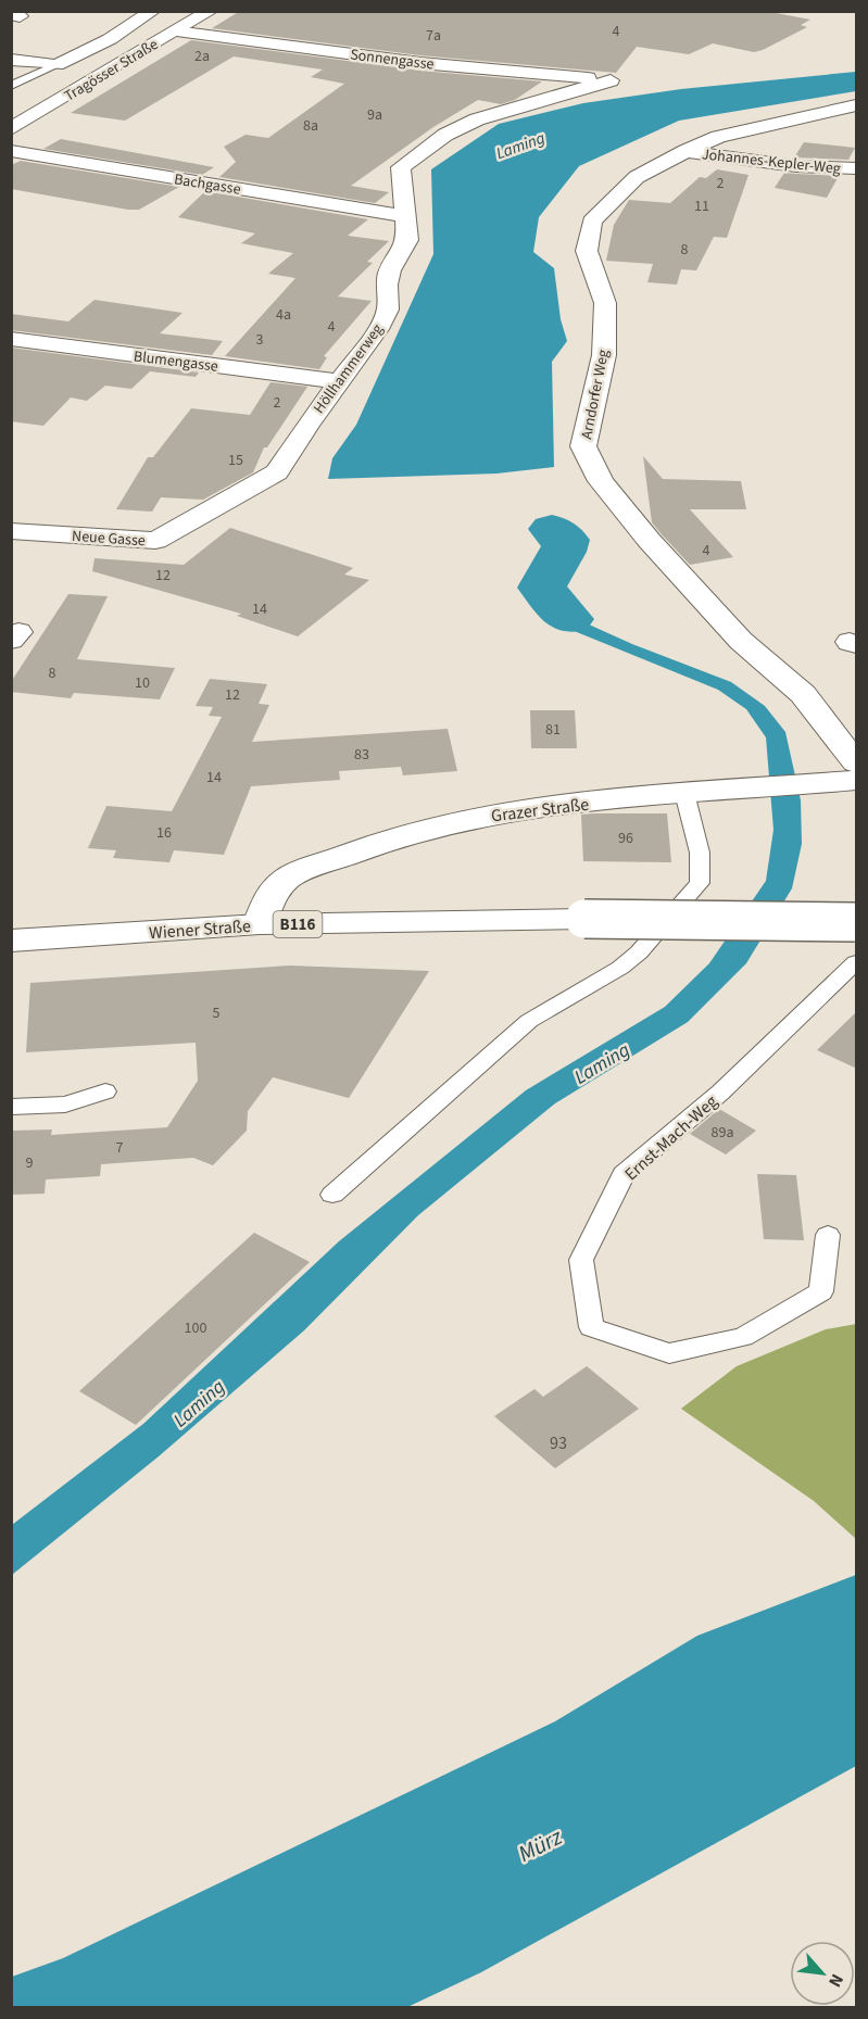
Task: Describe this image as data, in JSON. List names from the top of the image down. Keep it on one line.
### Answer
{"streets":{"street":["Sonnengasse","Tragösser Straße","Johannes-Kepler-Weg","Bachgasse","Blumengasse","Höllhammerweg","Arndorfer Weg","Neue Gasse","Grazer Straße","B116","Wiener Straße"],"lane":["Ernst-Mach-Weg"]},"crossings":[["Sonnengasse","Tragösser Straße"],["Sonnengasse","Höllhammerweg"],["Johannes-Kepler-Weg","Arndorfer Weg"],["Bachgasse","Höllhammerweg"],["Blumengasse","Höllhammerweg"],["Höllhammerweg","Neue Gasse"],["Grazer Straße","Wiener Straße"]],"water":["Laming","Mürz"],"house_numbers":["4","7a","2a","9a","8a","2","11","8","4a","4","3","2","15","4","12","14","8","10","12","81","83","14","16","96","5","89a","7","9","100","93"],"north":"bottom right"}
